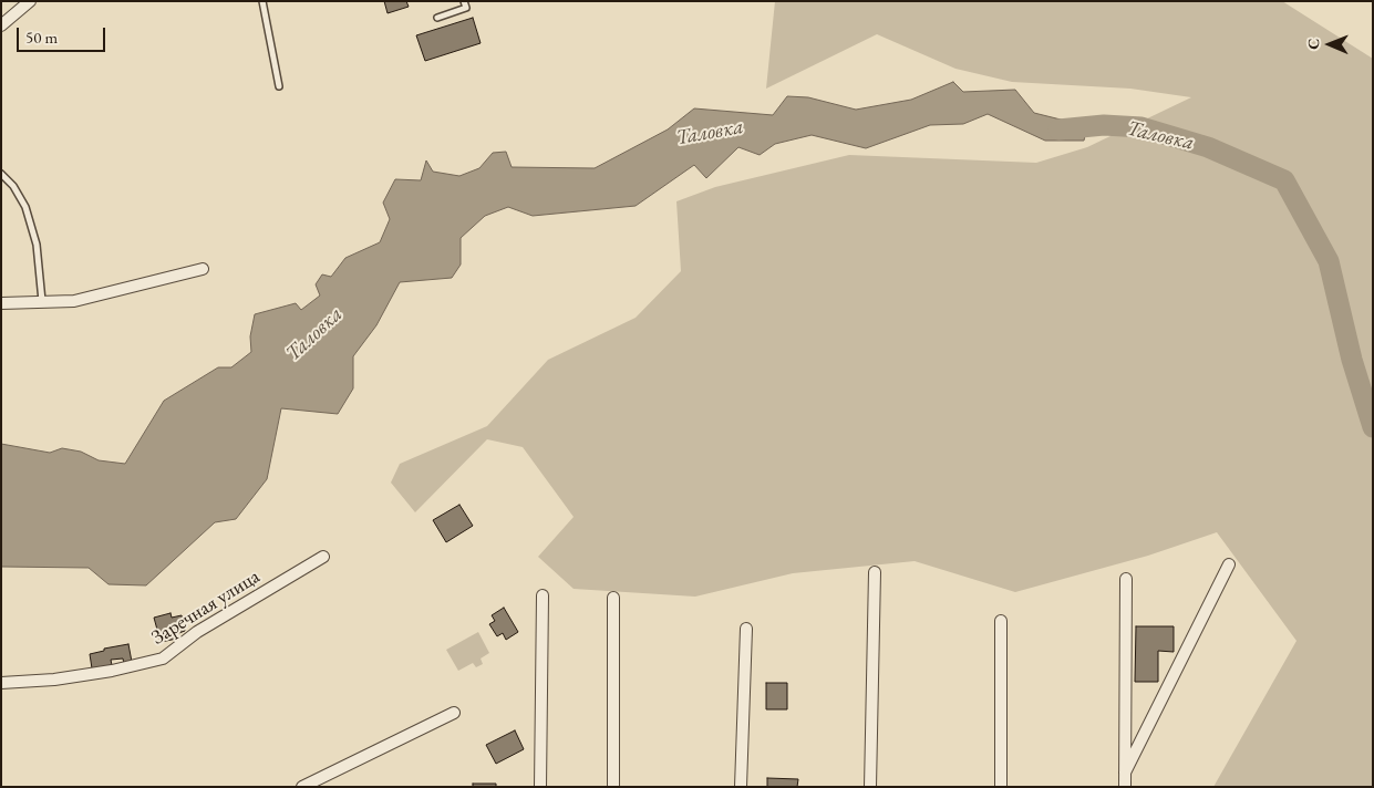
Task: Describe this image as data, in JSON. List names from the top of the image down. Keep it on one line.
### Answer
{"streets":{"street":["Заречная улица"]},"water":["Таловка"],"scale_bar":"50 m","north":"left"}
